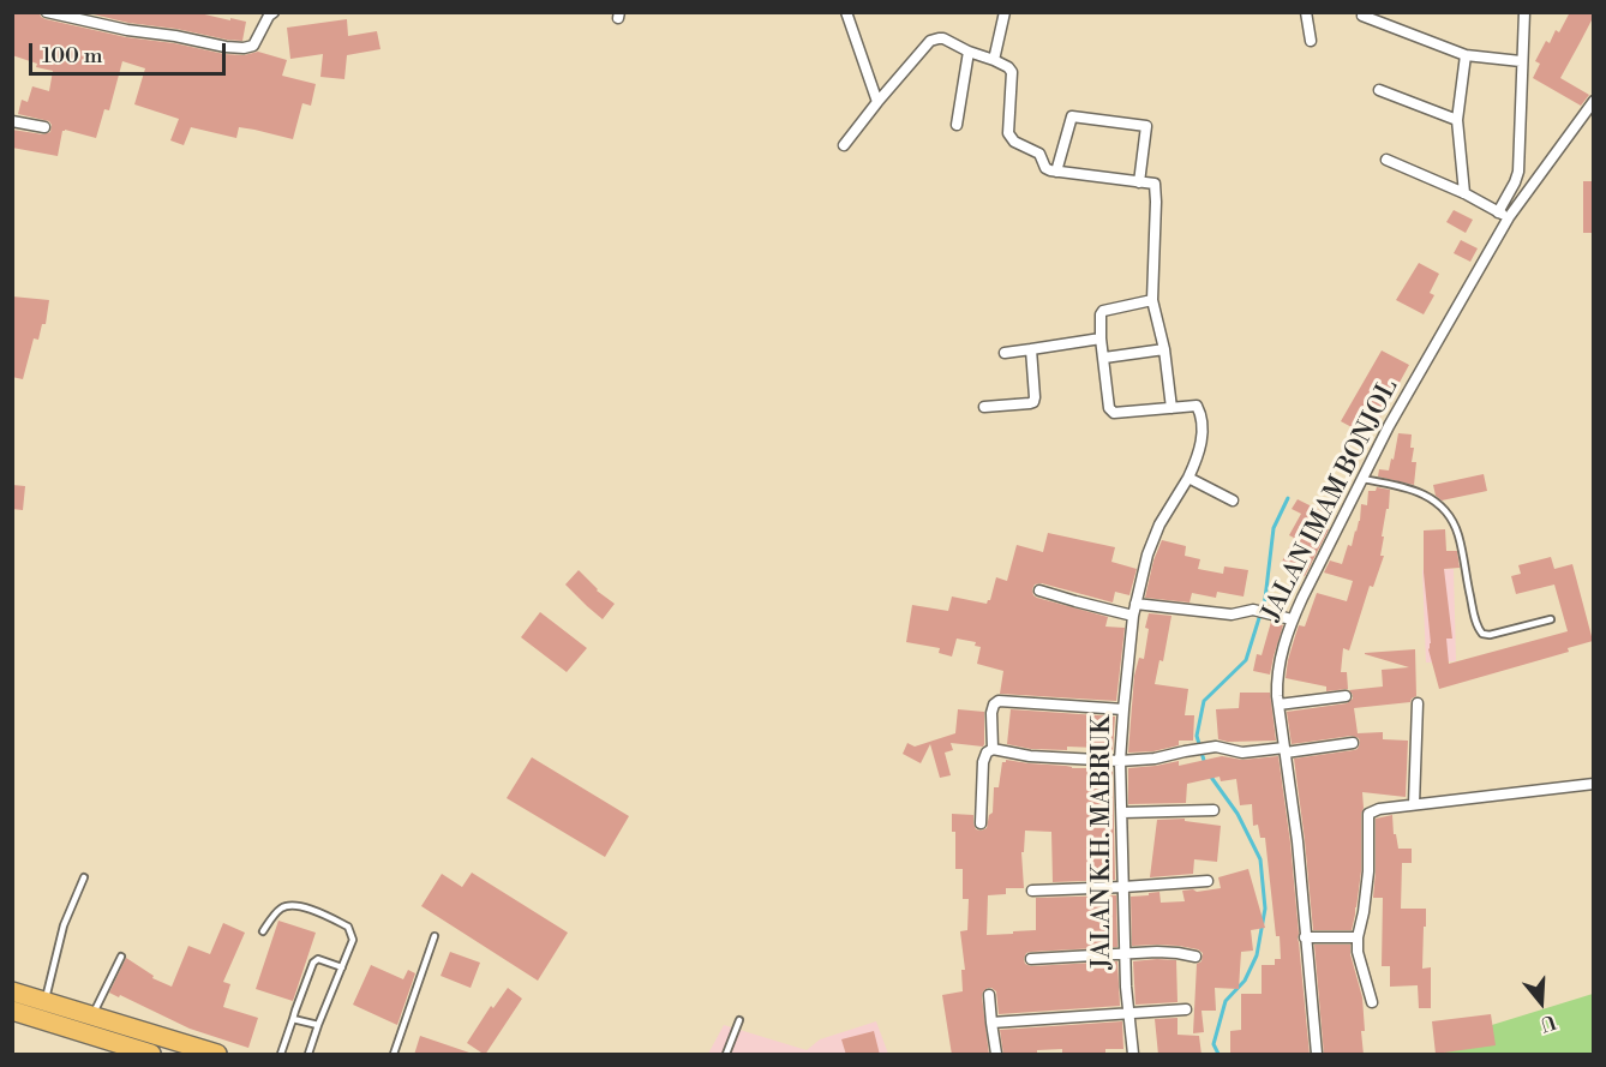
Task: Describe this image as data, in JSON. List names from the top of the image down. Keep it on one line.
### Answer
{"streets":{"street":["JALAN IMAM BONJOL","JALAN K.H. MABRUK"]},"scale_bar":"100 m","north":"bottom"}
